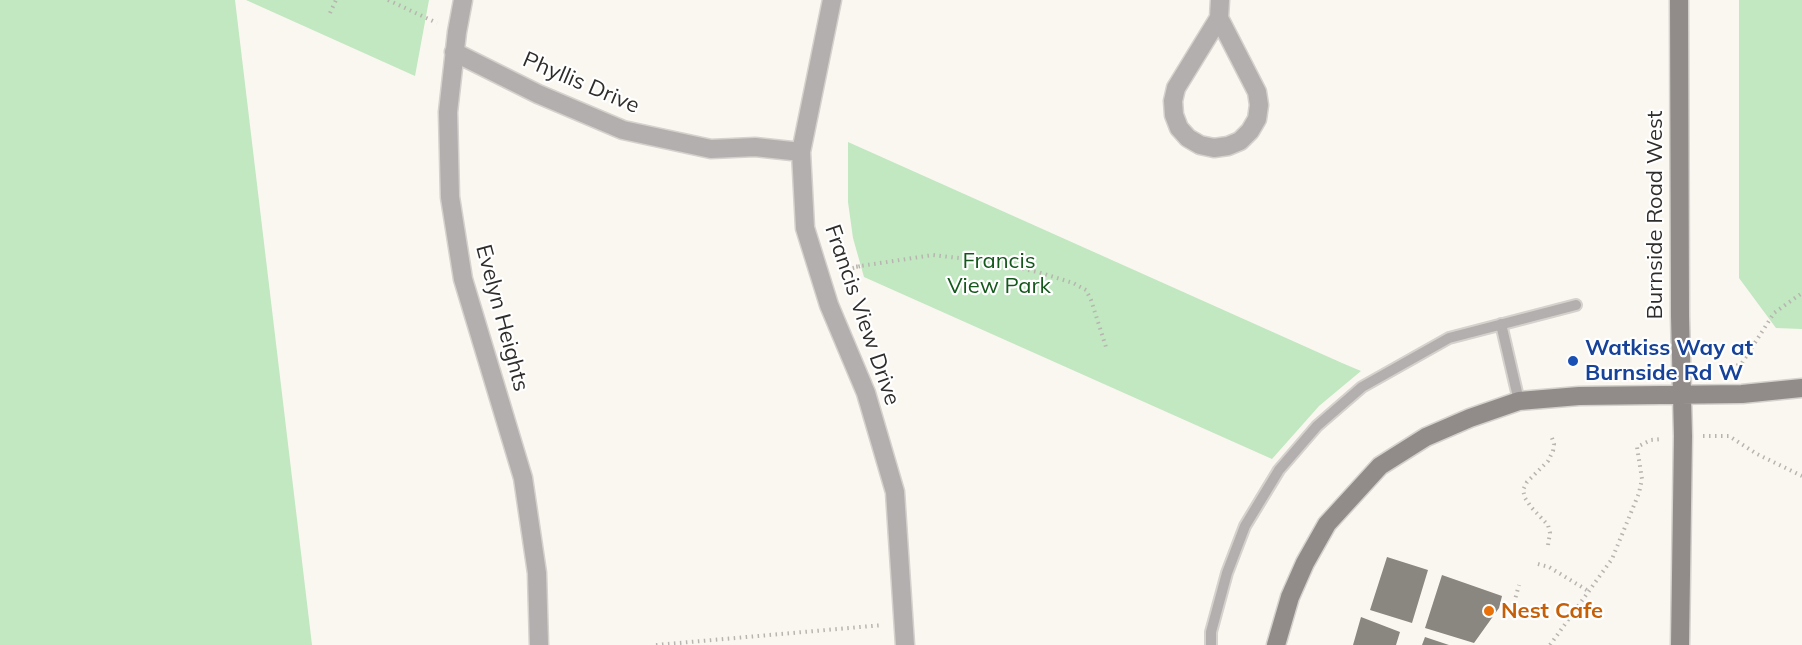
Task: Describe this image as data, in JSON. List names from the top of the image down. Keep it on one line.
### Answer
{"streets":{"street":["Phyllis Drive","Burnside Road West","Francis View Drive","Evelyn Heights"]},"crossings":[["Phyllis Drive","Francis View Drive"],["Phyllis Drive","Evelyn Heights"]],"parks":["Francis View Park"],"places":["Watkiss Way at Burnside Rd W","Nest Cafe"]}
